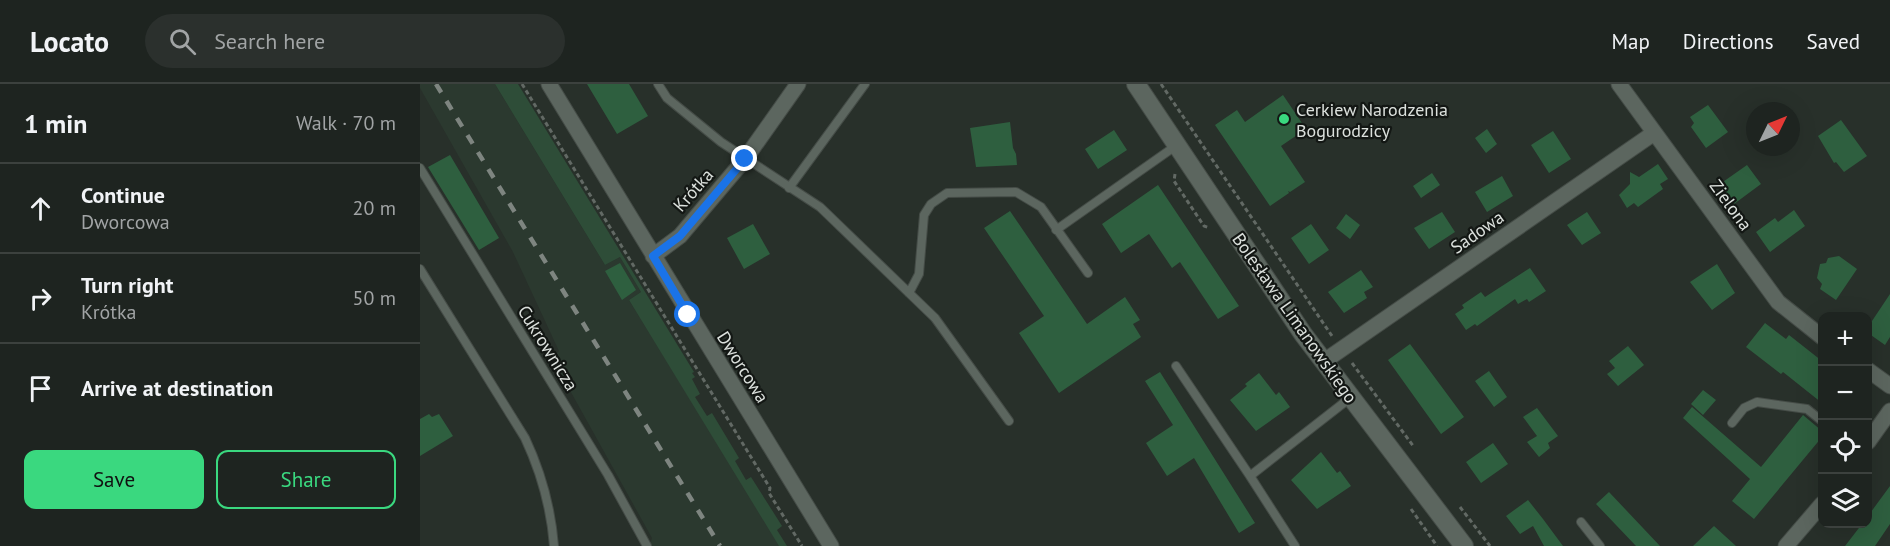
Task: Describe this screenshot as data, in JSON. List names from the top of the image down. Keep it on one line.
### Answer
{"streets":{"street":["Krótka","Zielona","Sadowa","Bolesława Limanowskiego","Dworcowa"],"lane":["Cukrownicza"]},"crossings":[["Krótka","Dworcowa"],["Zielona","Sadowa"],["Sadowa","Bolesława Limanowskiego"]],"places":["Cerkiew Narodzenia Bogurodzicy"],"north":"top right","page":{"header":"Locato","search":"Search here","nav":["Map","Directions","Saved"],"heading":["1 min","Walk · 70 m"],"list":[["Continue","Dworcowa","20 m"],["Turn right","Krótka","50 m"],"Arrive at destination"],"map_buttons":["+","−"],"buttons":["Save","Share"]}}
